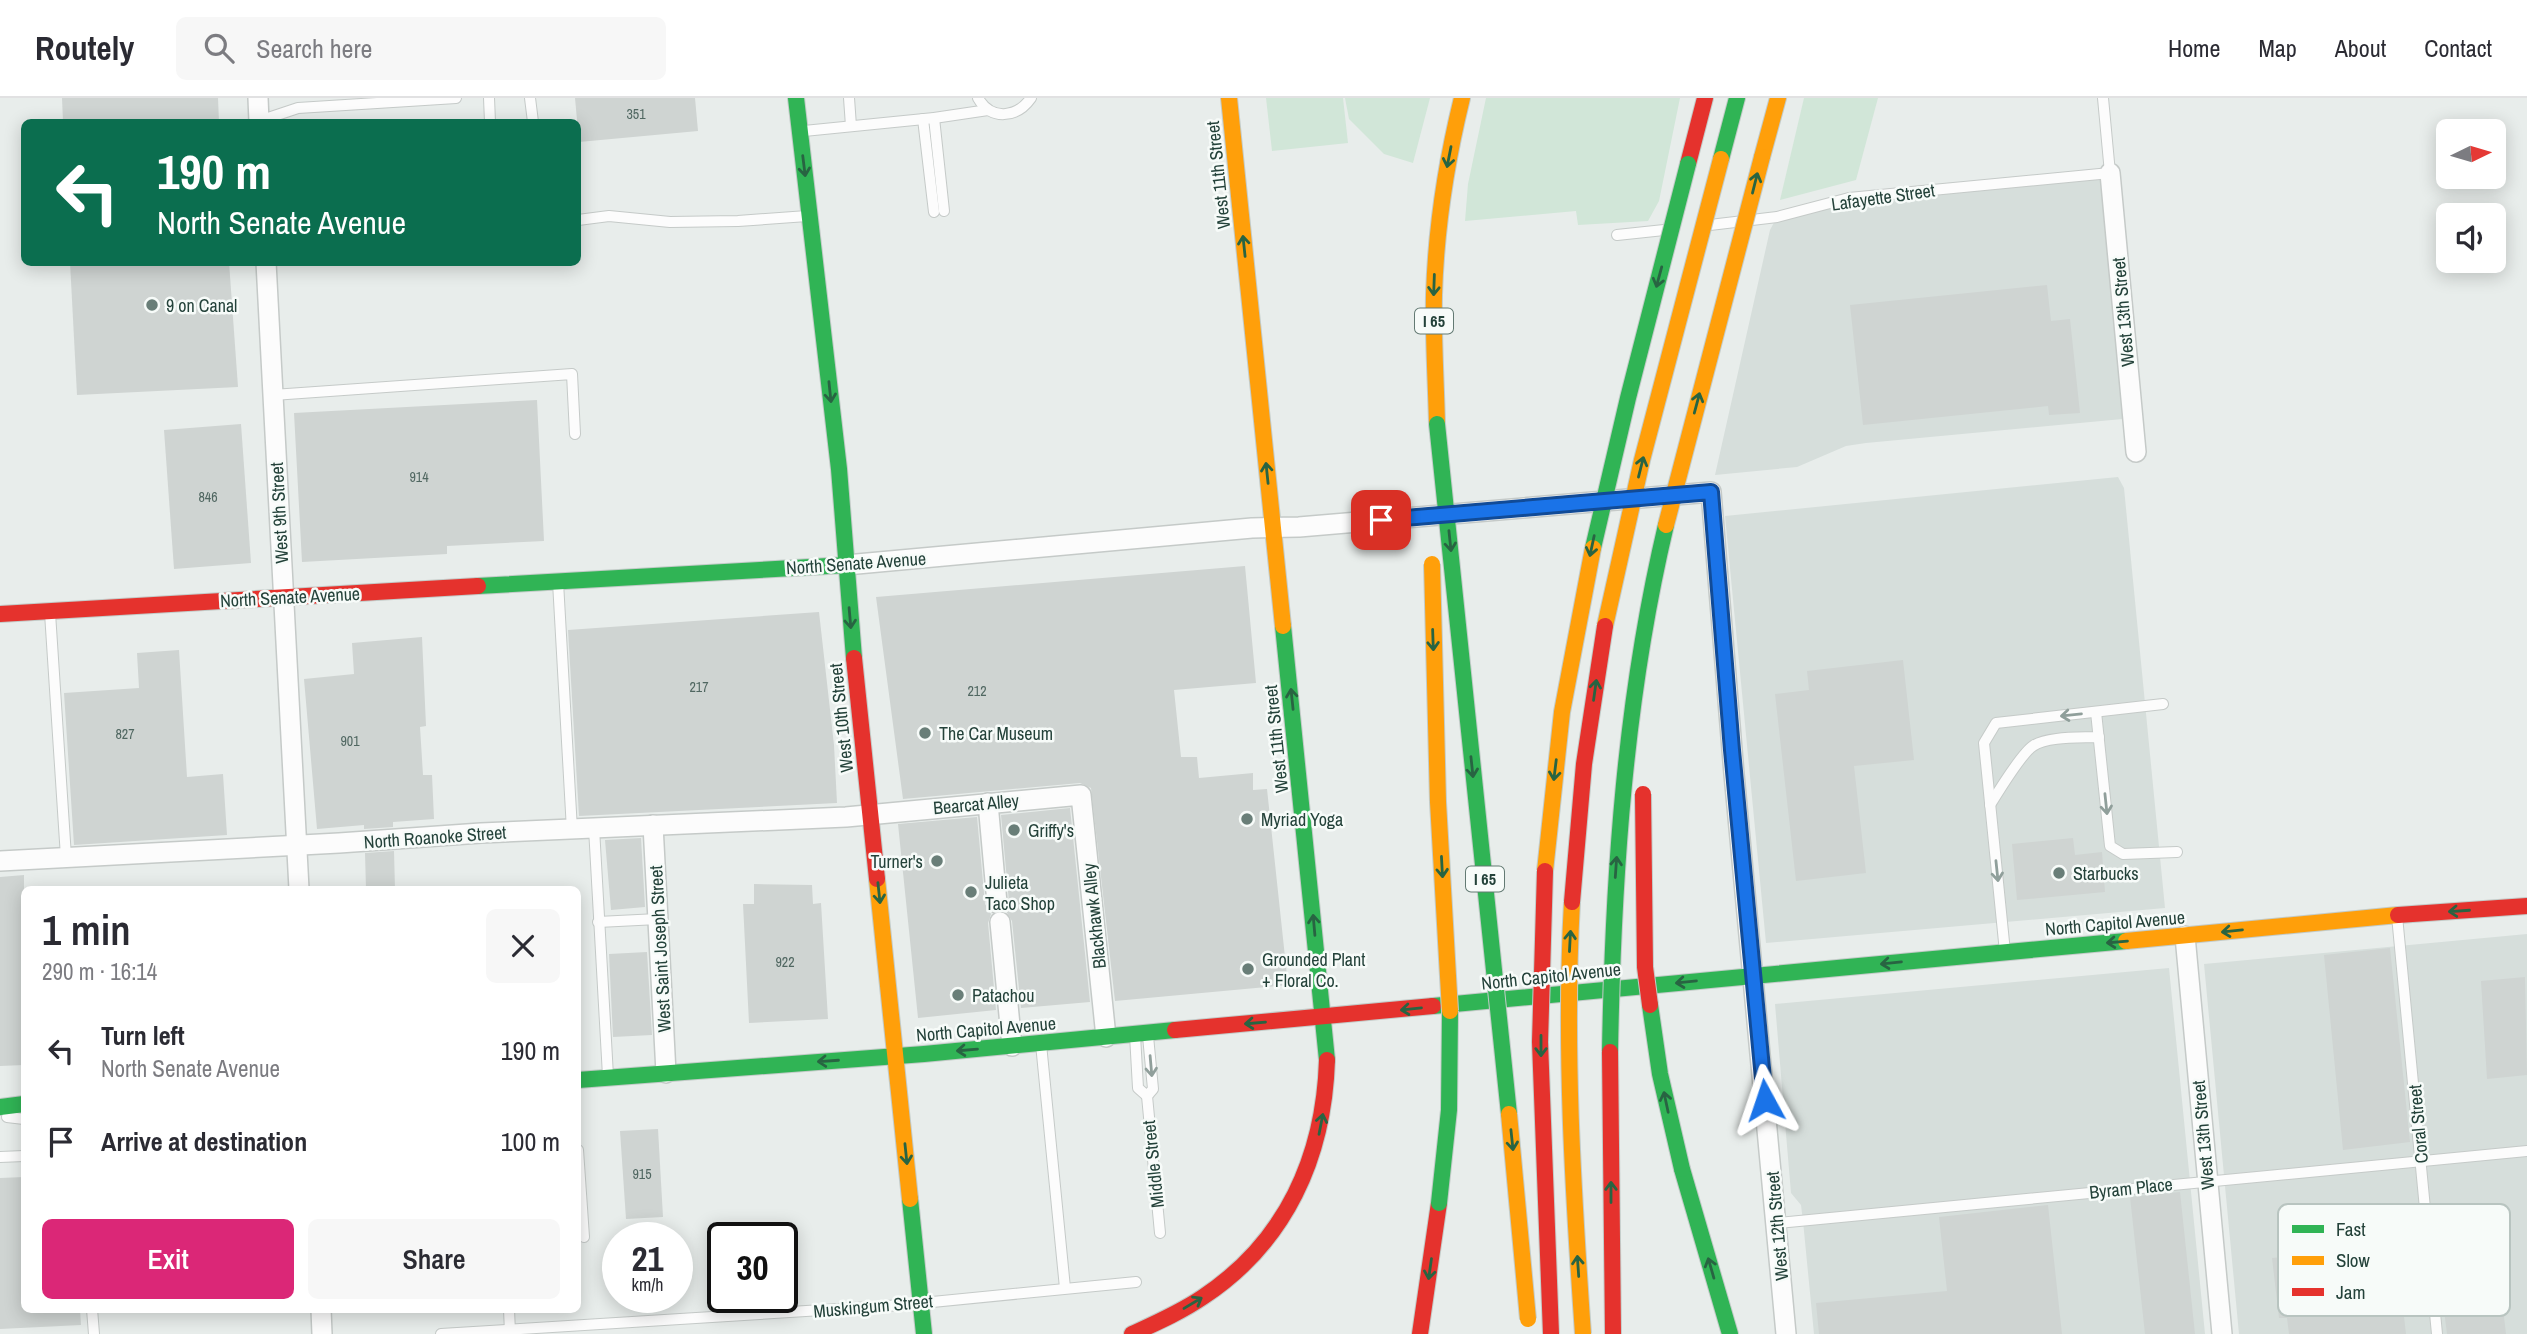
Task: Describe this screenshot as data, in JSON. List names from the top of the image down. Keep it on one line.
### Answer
{"streets":{"main road":["West 11th Street","I 65","North Senate Avenue","West 10th Street","North Capitol Avenue"],"street":["West 13th Street","West 9th Street","Bearcat Alley","North Roanoke Street","Blackhawk Alley","West Saint Joseph Street","West 12th Street"],"lane":["Lafayette Street","Coral Street","Middle Street","Byram Place","Muskingum Street"]},"crossings":[["West 11th Street","North Senate Avenue"],["West 11th Street","North Capitol Avenue"],["Lafayette Street","West 13th Street"],["West 13th Street","North Capitol Avenue"],["West 13th Street","Byram Place"],["West 9th Street","North Senate Avenue"],["West 9th Street","North Roanoke Street"],["North Senate Avenue","West 10th Street"],["North Senate Avenue","West 12th Street"],["West 10th Street","Bearcat Alley"],["West 10th Street","North Roanoke Street"],["West 10th Street","North Capitol Avenue"],["West 10th Street","Muskingum Street"],["Bearcat Alley","North Roanoke Street"],["Bearcat Alley","Blackhawk Alley"],["North Roanoke Street","West Saint Joseph Street"],["Blackhawk Alley","North Capitol Avenue"],["North Capitol Avenue","West Saint Joseph Street"],["North Capitol Avenue","Coral Street"],["North Capitol Avenue","Middle Street"],["North Capitol Avenue","West 12th Street"],["Coral Street","Byram Place"],["Byram Place","West 12th Street"]],"one_way":["West 10th Street","North Capitol Avenue"],"places":["9 on Canal","The Car Museum","Myriad Yoga","Griffy's","Turner's","Starbucks","Julieta Taco Shop","Grounded Plant + Floral Co.","Patachou"],"house_numbers":["351","914","846","217","212","827","901","922","915"],"legend":["Fast","Slow","Jam"],"north":"right","page":{"header":"Routely","search":"Search here","nav":["Home","Map","About","Contact"],"turn":["190 m","North Senate Avenue"],"heading":["1 min","290 m · 16:14"],"list":[{"name":"Turn left","note":"North Senate Avenue","value":"190 m"},{"name":"Arrive at destination","value":"100 m"}],"buttons":["Exit","Share"],"speed":"21 km/h","limit":"30"}}
